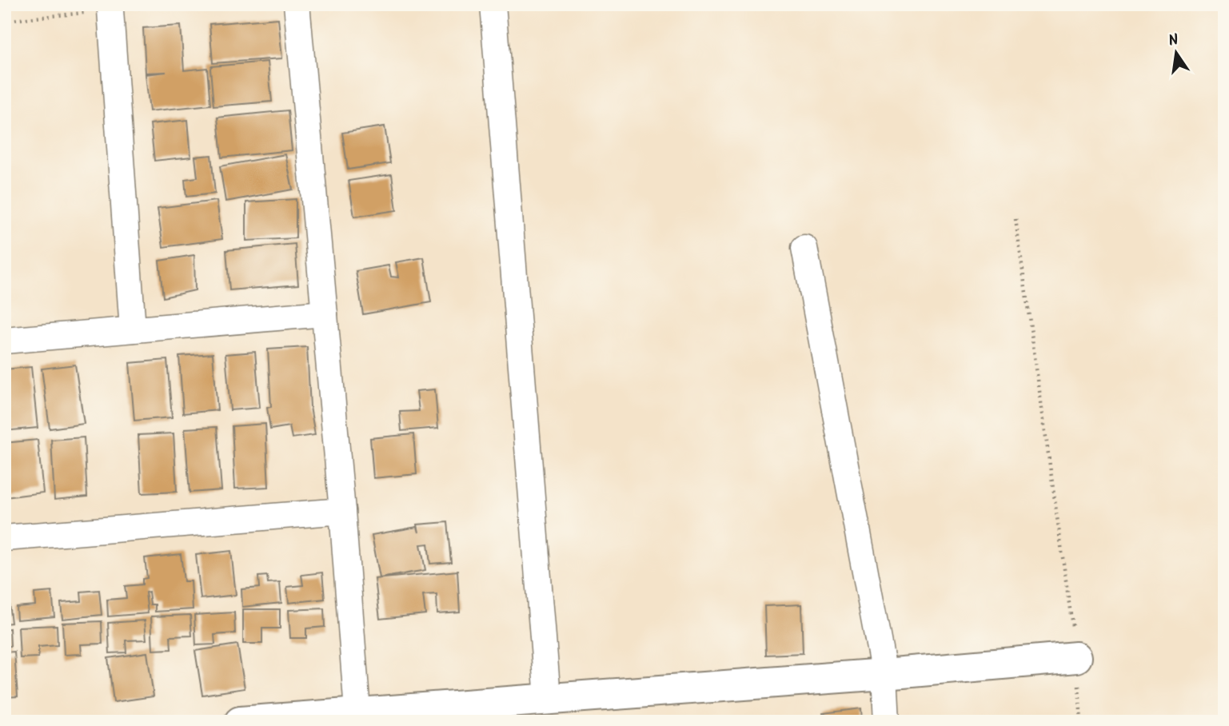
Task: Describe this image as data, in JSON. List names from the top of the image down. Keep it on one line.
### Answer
{"north":"top"}
